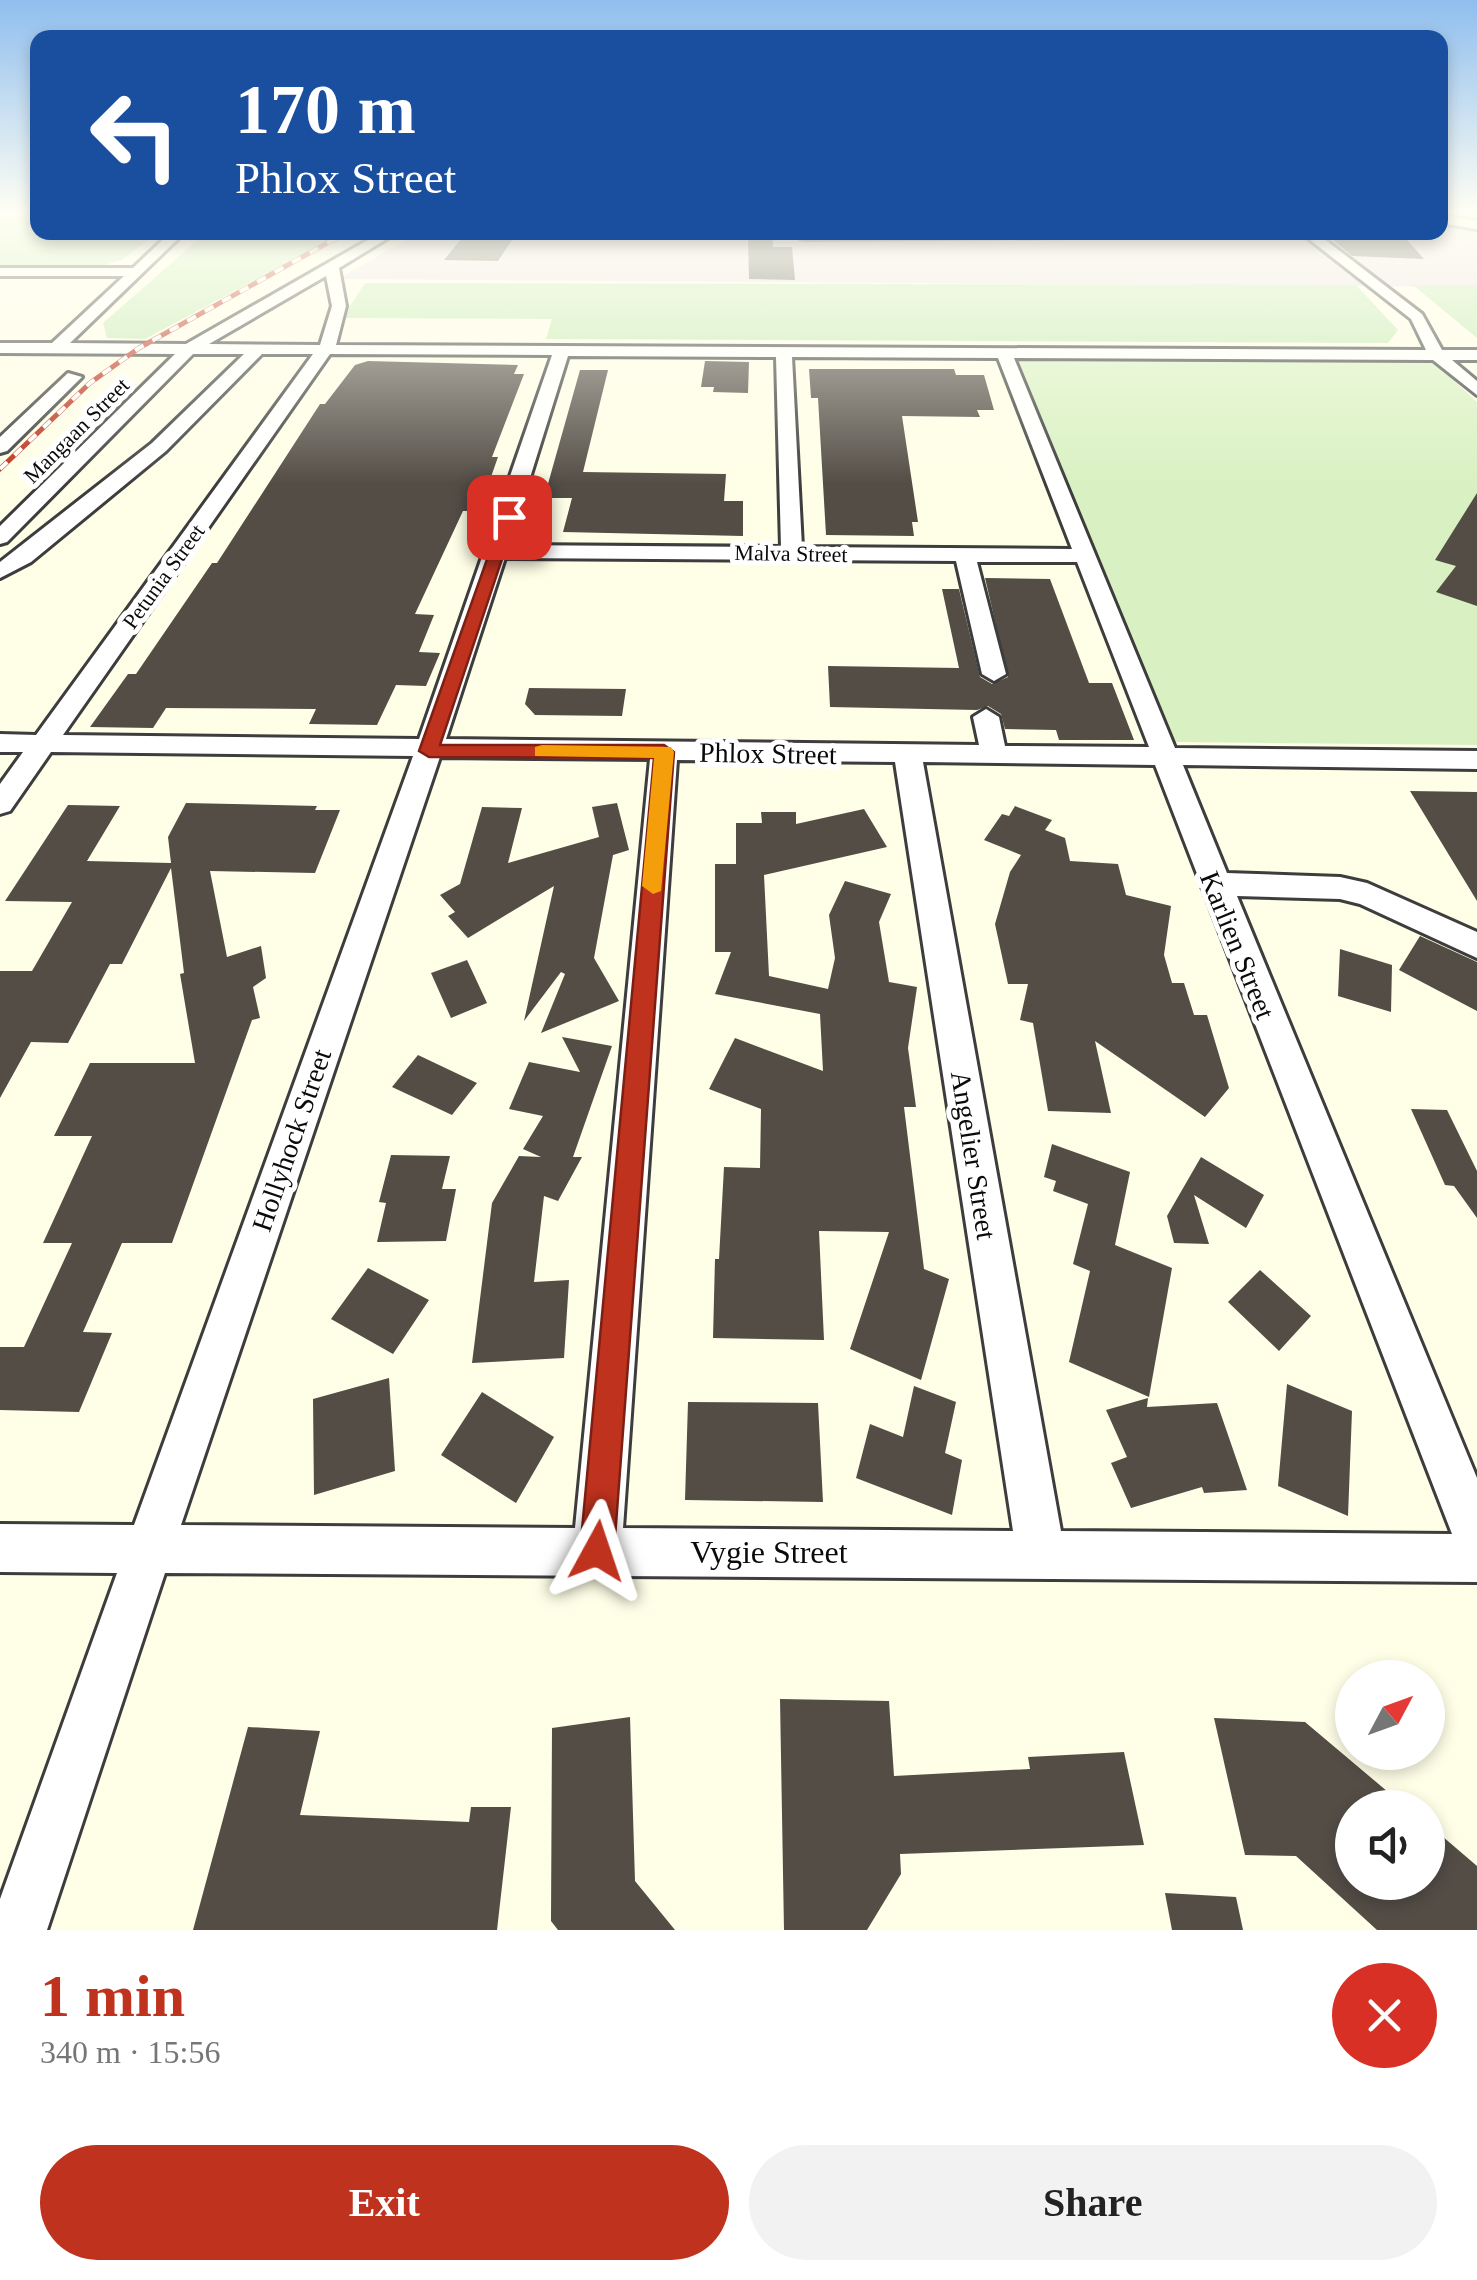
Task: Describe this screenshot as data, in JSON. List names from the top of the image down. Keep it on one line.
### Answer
{"streets":{"street":["Mangaan Street","Malva Street","Petunia Street","Phlox Street","Karlien Street","Hollyhock Street","Angelier Street","Vygie Street"]},"crossings":[["Malva Street","Karlien Street"],["Malva Street","Hollyhock Street"],["Petunia Street","Phlox Street"],["Phlox Street","Karlien Street"],["Phlox Street","Hollyhock Street"],["Phlox Street","Angelier Street"],["Hollyhock Street","Vygie Street"],["Angelier Street","Vygie Street"]],"north":"top right","page":{"turn":["170 m","Phlox Street"],"heading":["1 min","340 m · 15:56"],"buttons":["Exit","Share"]}}
